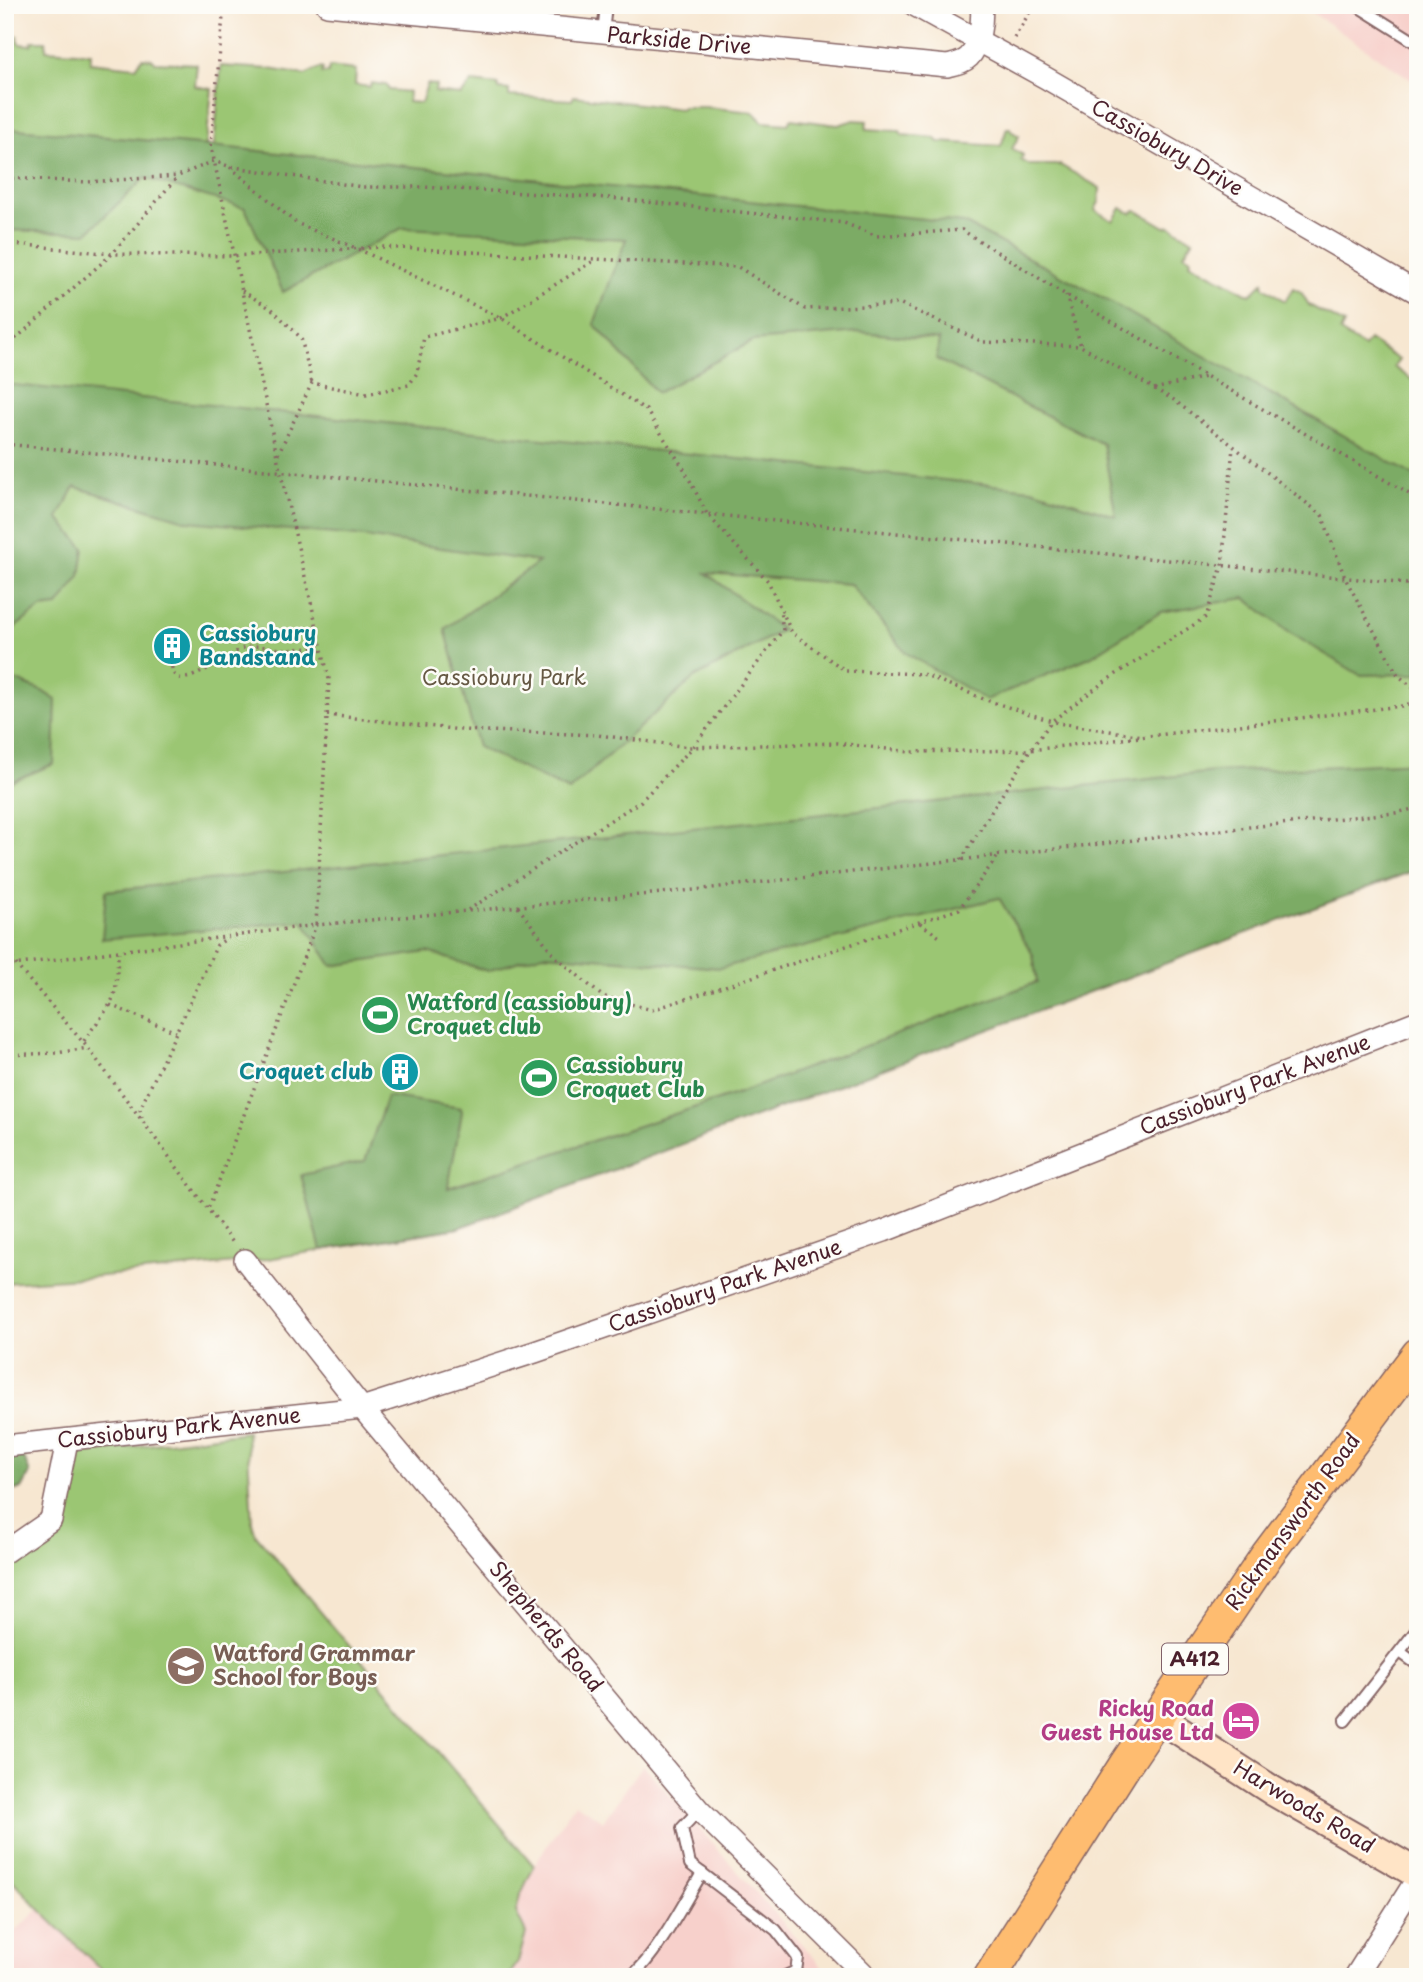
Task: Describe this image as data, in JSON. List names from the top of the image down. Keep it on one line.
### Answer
{"streets":{"main road":["Rickmansworth Road","A412"],"street":["Parkside Drive","Cassiobury Drive","Cassiobury Park Avenue","Shepherds Road","Harwoods Road"]},"crossings":[["Parkside Drive","Cassiobury Drive"],["Cassiobury Park Avenue","Shepherds Road"],["Rickmansworth Road","Harwoods Road"]],"parks":["Cassiobury Park"],"places":{"building":["Cassiobury Bandstand","Croquet club"],"sports":["Watford (cassiobury) Croquet club","Cassiobury Croquet Club"],"school or university":["Watford Grammar School for Boys"],"hotel":["Ricky Road Guest House Ltd"]}}
